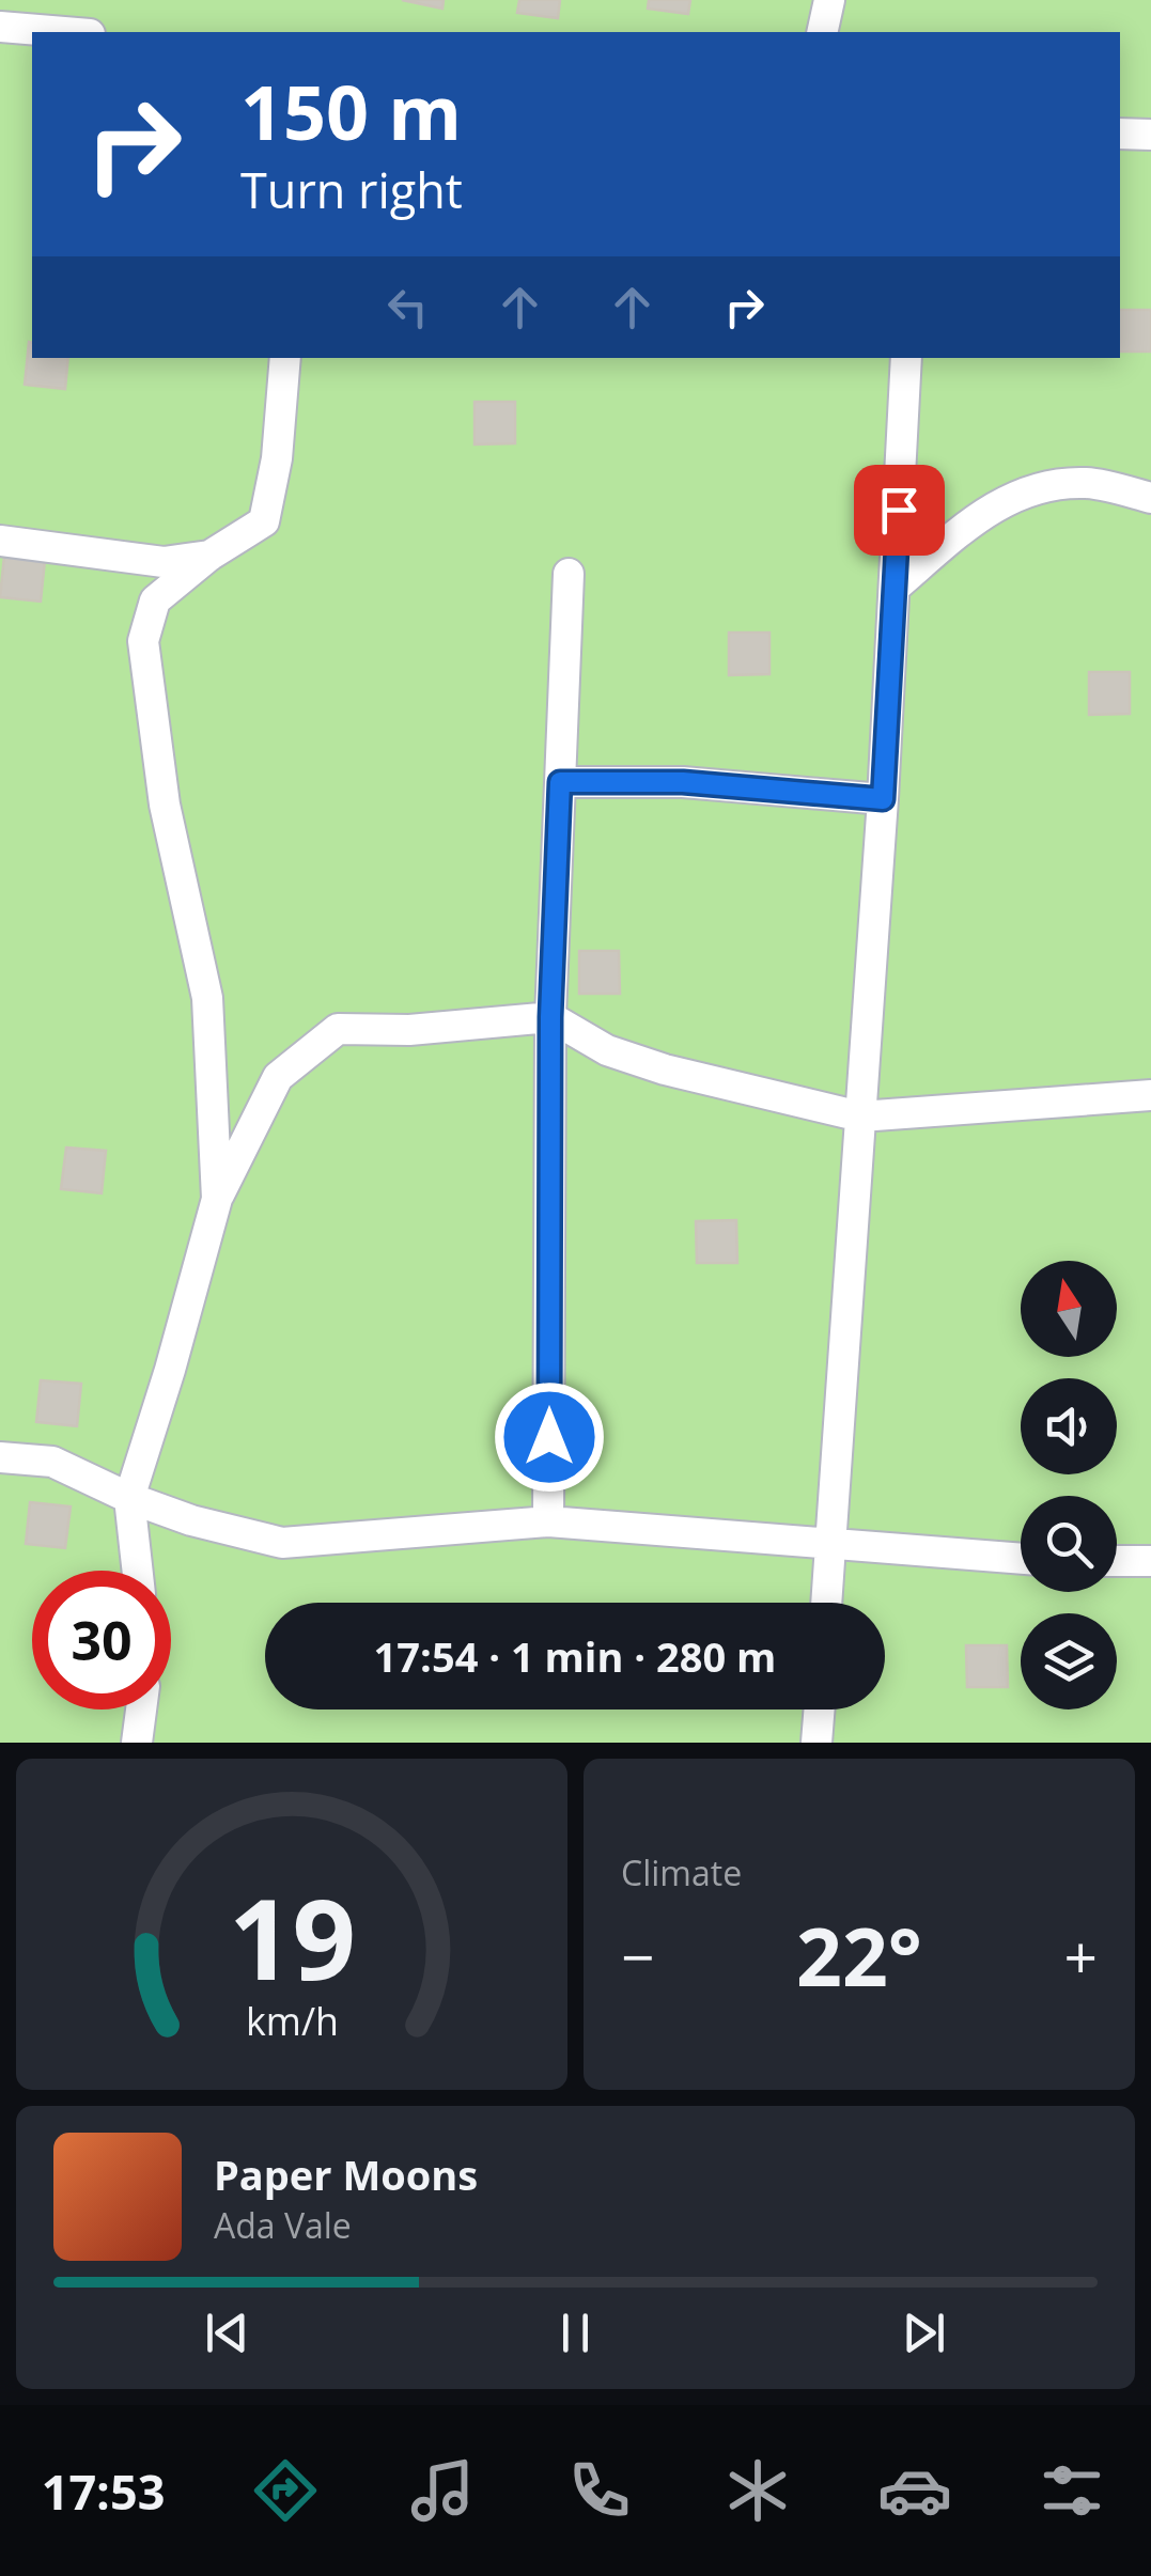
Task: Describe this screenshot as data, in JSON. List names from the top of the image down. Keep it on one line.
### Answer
{"north":"top","page":{"turn":["150 m","Turn right"],"limit":"30","trip":"17:54 · 1 min · 280 m","tile":"Climate","heat":["−","22°","+"],"song":["Paper Moons","Ada Vale"],"tabs":"17:53","gauge":["19","km/h"]}}
